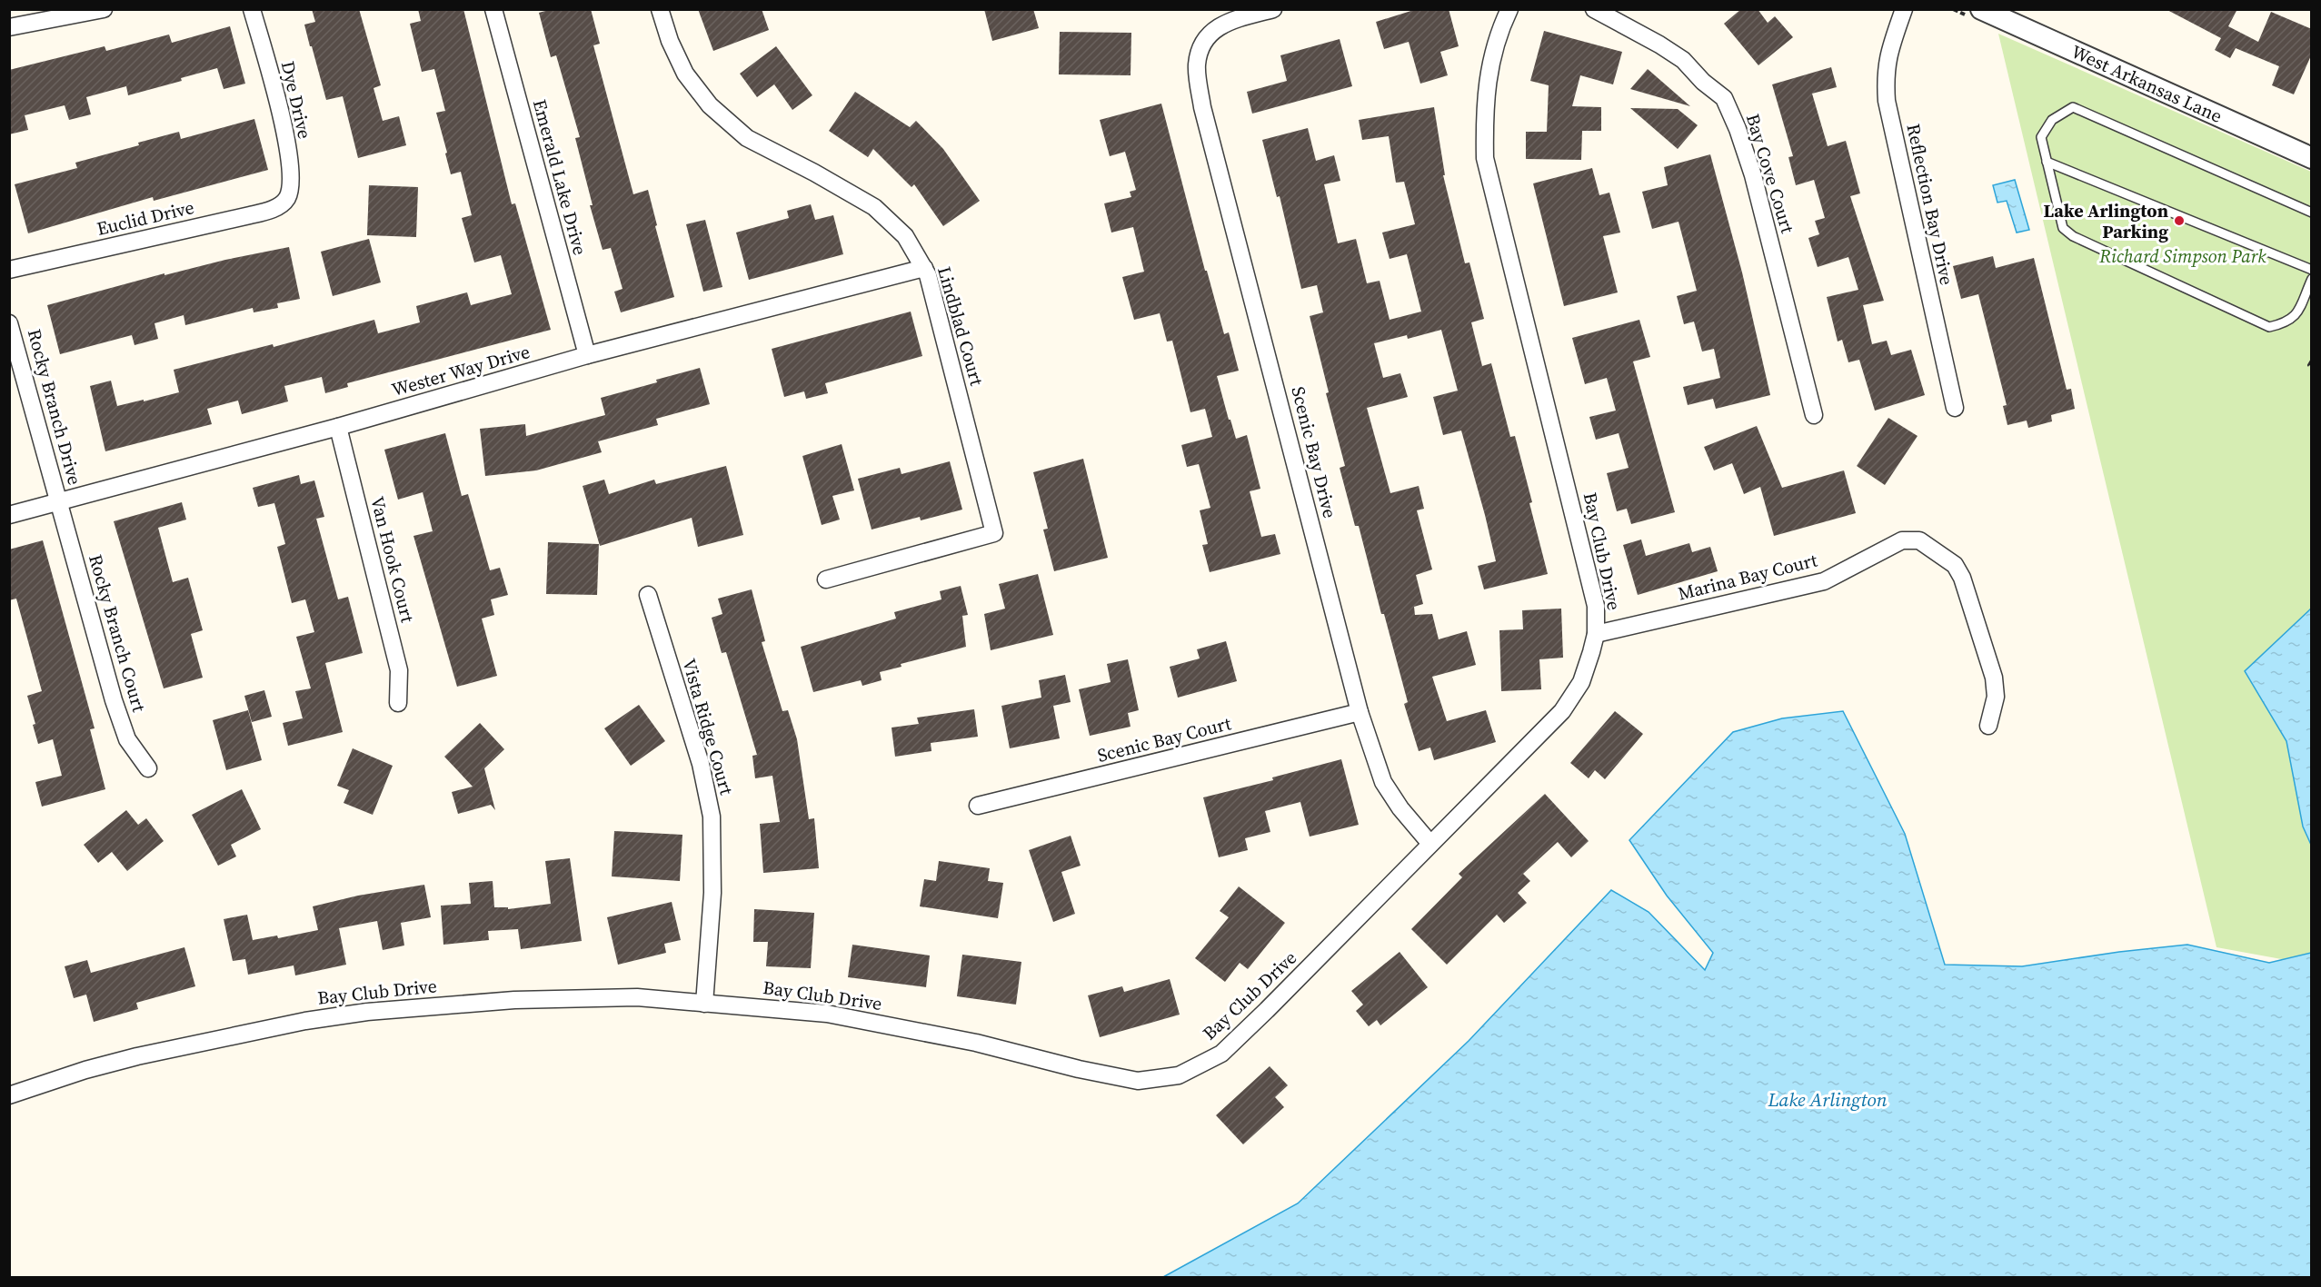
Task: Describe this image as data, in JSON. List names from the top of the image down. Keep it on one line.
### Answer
{"streets":{"street":["West Arkansas Lane","Dye Drive","Bay Cove Court","Emerald Lake Drive","Reflection Bay Drive","Euclid Drive","Lindblad Court","Wester Way Drive","Rocky Branch Drive","Scenic Bay Drive","Bay Club Drive","Van Hook Court","Marina Bay Court","Rocky Branch Court","Vista Ridge Court","Scenic Bay Court"]},"crossings":[["Dye Drive","Euclid Drive"],["Emerald Lake Drive","Wester Way Drive"],["Lindblad Court","Wester Way Drive"],["Wester Way Drive","Rocky Branch Drive"],["Wester Way Drive","Van Hook Court"],["Wester Way Drive","Rocky Branch Court"],["Rocky Branch Drive","Rocky Branch Court"],["Scenic Bay Drive","Bay Club Drive"],["Scenic Bay Drive","Scenic Bay Court"],["Bay Club Drive","Marina Bay Court"],["Bay Club Drive","Vista Ridge Court"]],"water":["Lake Arlington"],"parks":["Richard Simpson Park"],"places":["Lake Arlington Parking"]}
